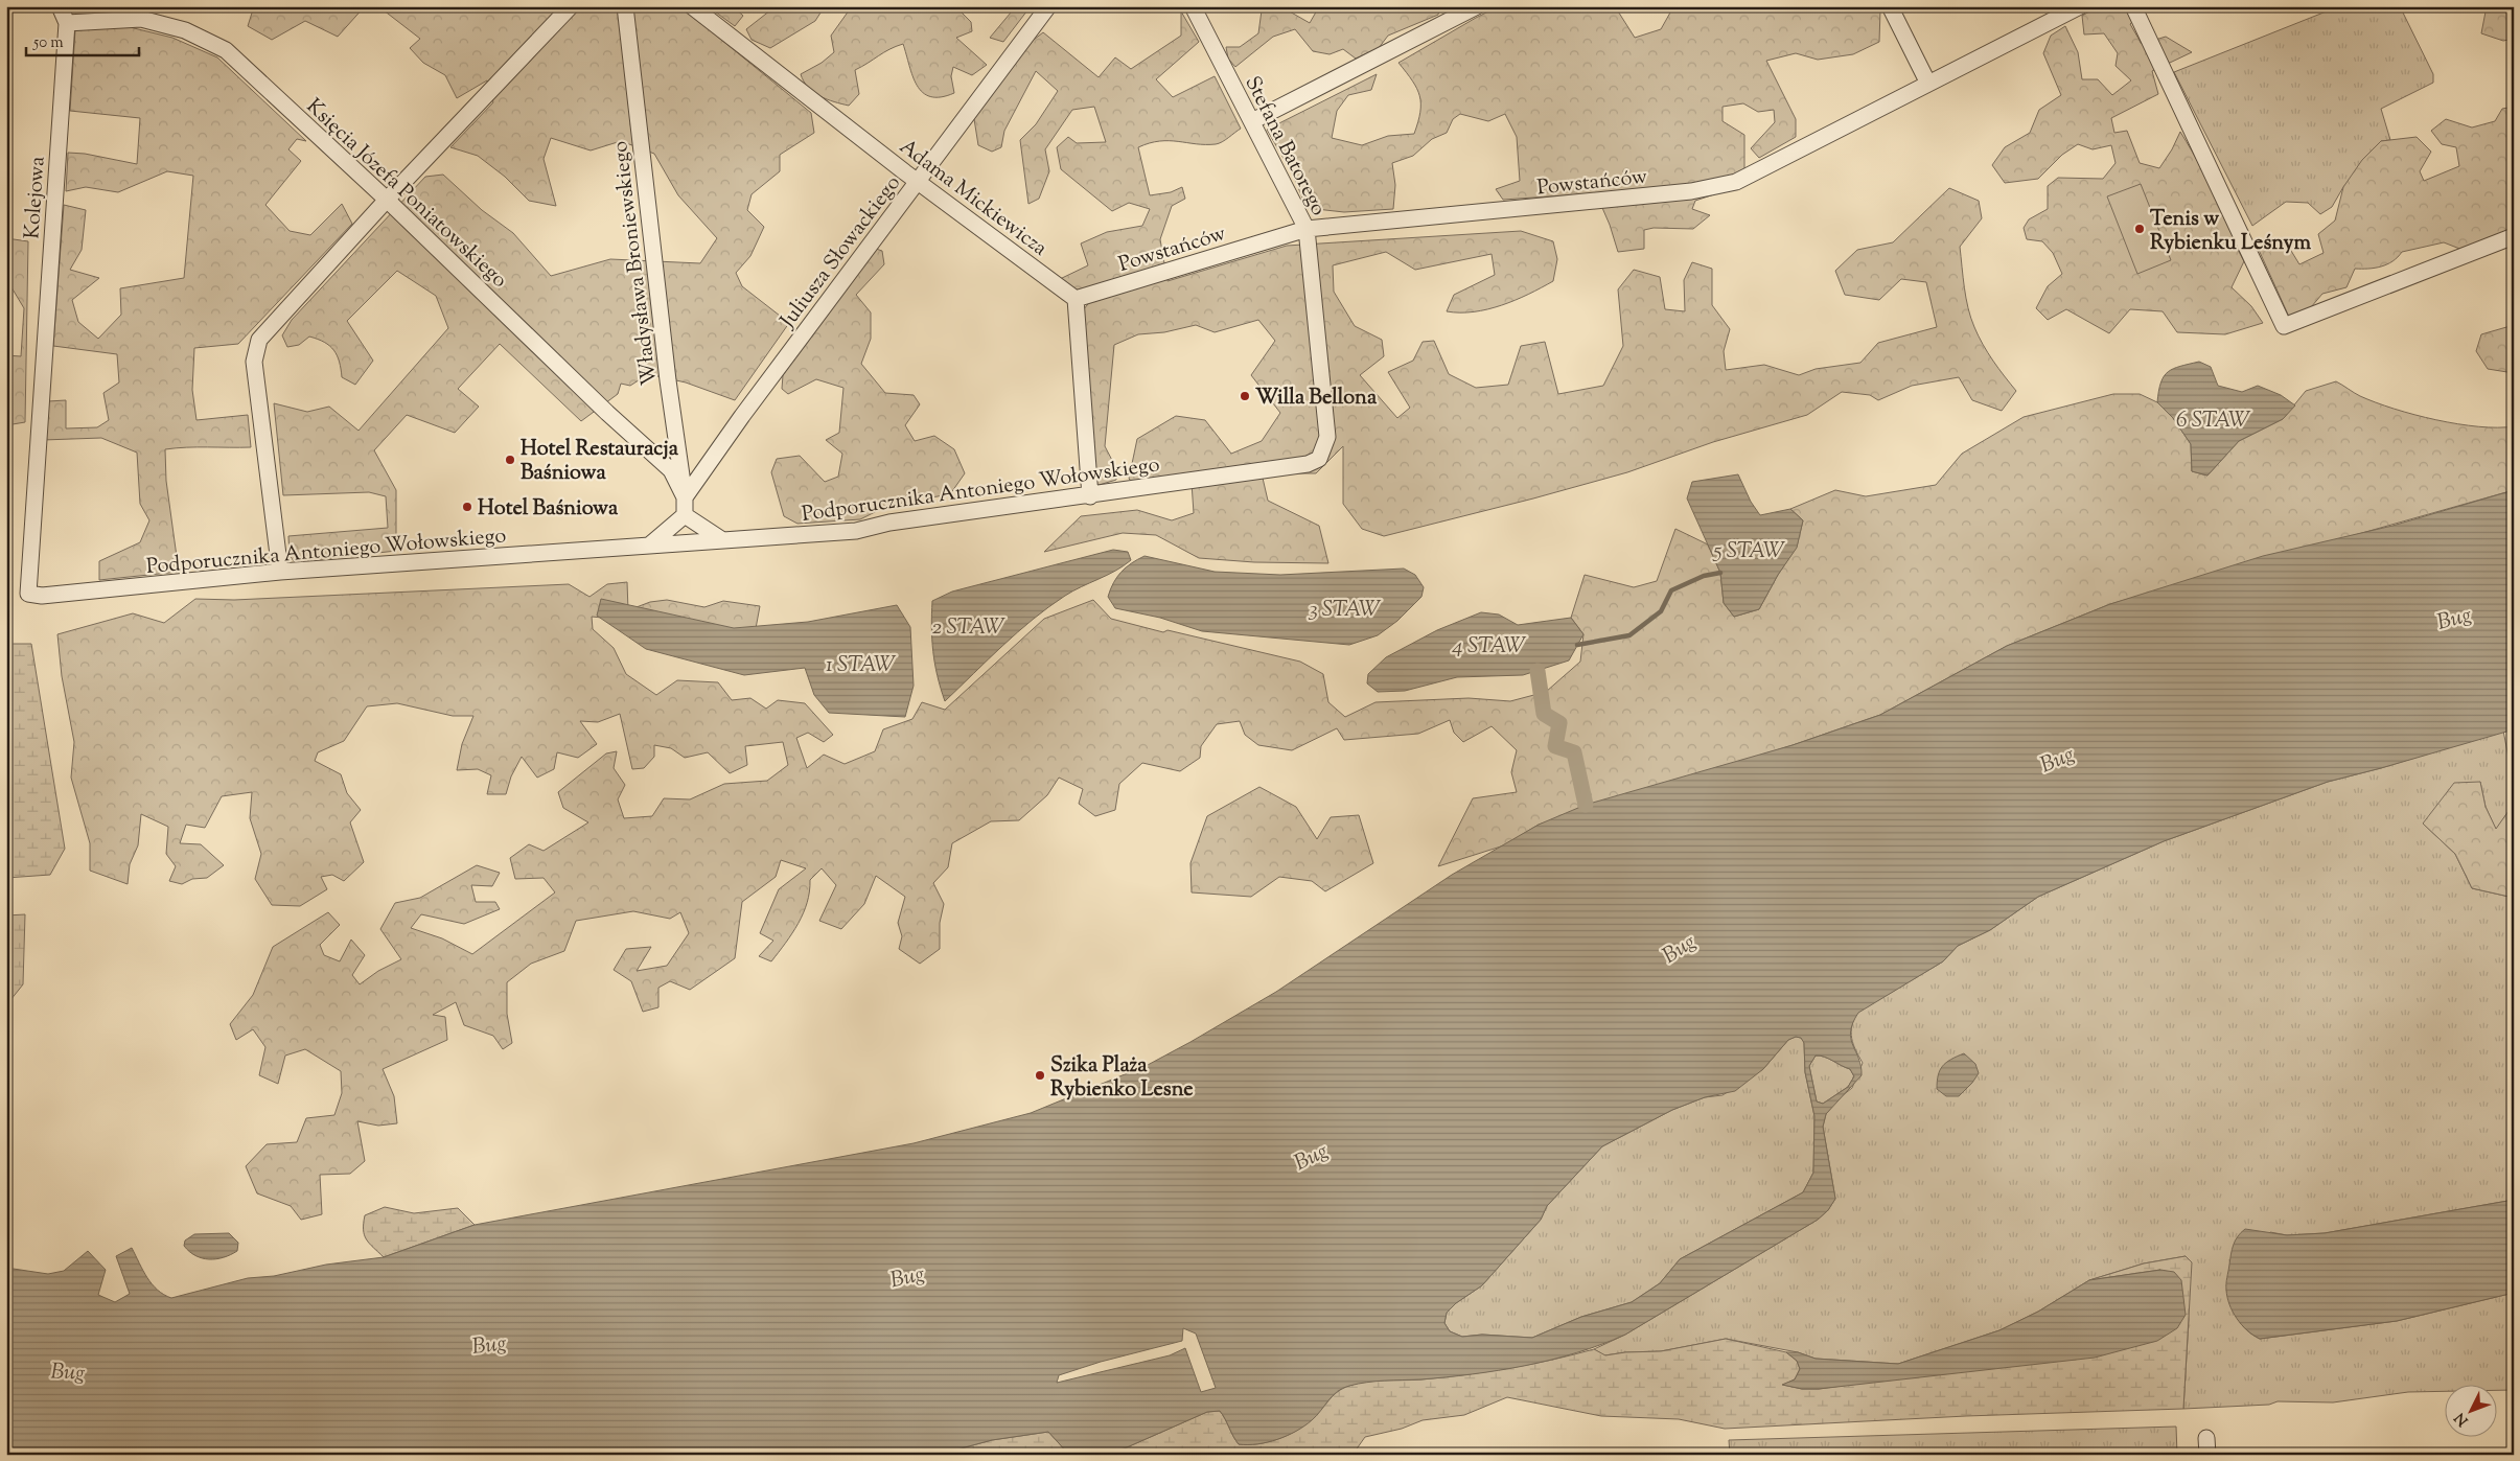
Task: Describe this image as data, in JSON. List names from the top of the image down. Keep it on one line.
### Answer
{"streets":{"street":["Stefana Batorego","Powstańców","Księcia Józefa Poniatowskiego","Adama Mickiewicza","Kolejowa","Juliusza Słowackiego","Władysława Broniewskiego","Podporucznika Antoniego Wołowskiego"]},"crossings":[["Stefana Batorego","Powstańców"],["Stefana Batorego","Podporucznika Antoniego Wołowskiego"],["Powstańców","Adama Mickiewicza"],["Księcia Józefa Poniatowskiego","Kolejowa"],["Księcia Józefa Poniatowskiego","Juliusza Słowackiego"],["Księcia Józefa Poniatowskiego","Władysława Broniewskiego"],["Adama Mickiewicza","Juliusza Słowackiego"],["Kolejowa","Podporucznika Antoniego Wołowskiego"],["Juliusza Słowackiego","Władysława Broniewskiego"]],"water":["6 STAW","5 STAW","3 STAW","Bug","2 STAW","4 STAW","1 STAW"],"places":["Tenis w Rybienku Leśnym","Willa Bellona","Hotel Restauracja Baśniowa","Hotel Baśniowa","Szika Plaża Rybienko Lesne"],"scale_bar":"50 m","north":"bottom left"}
